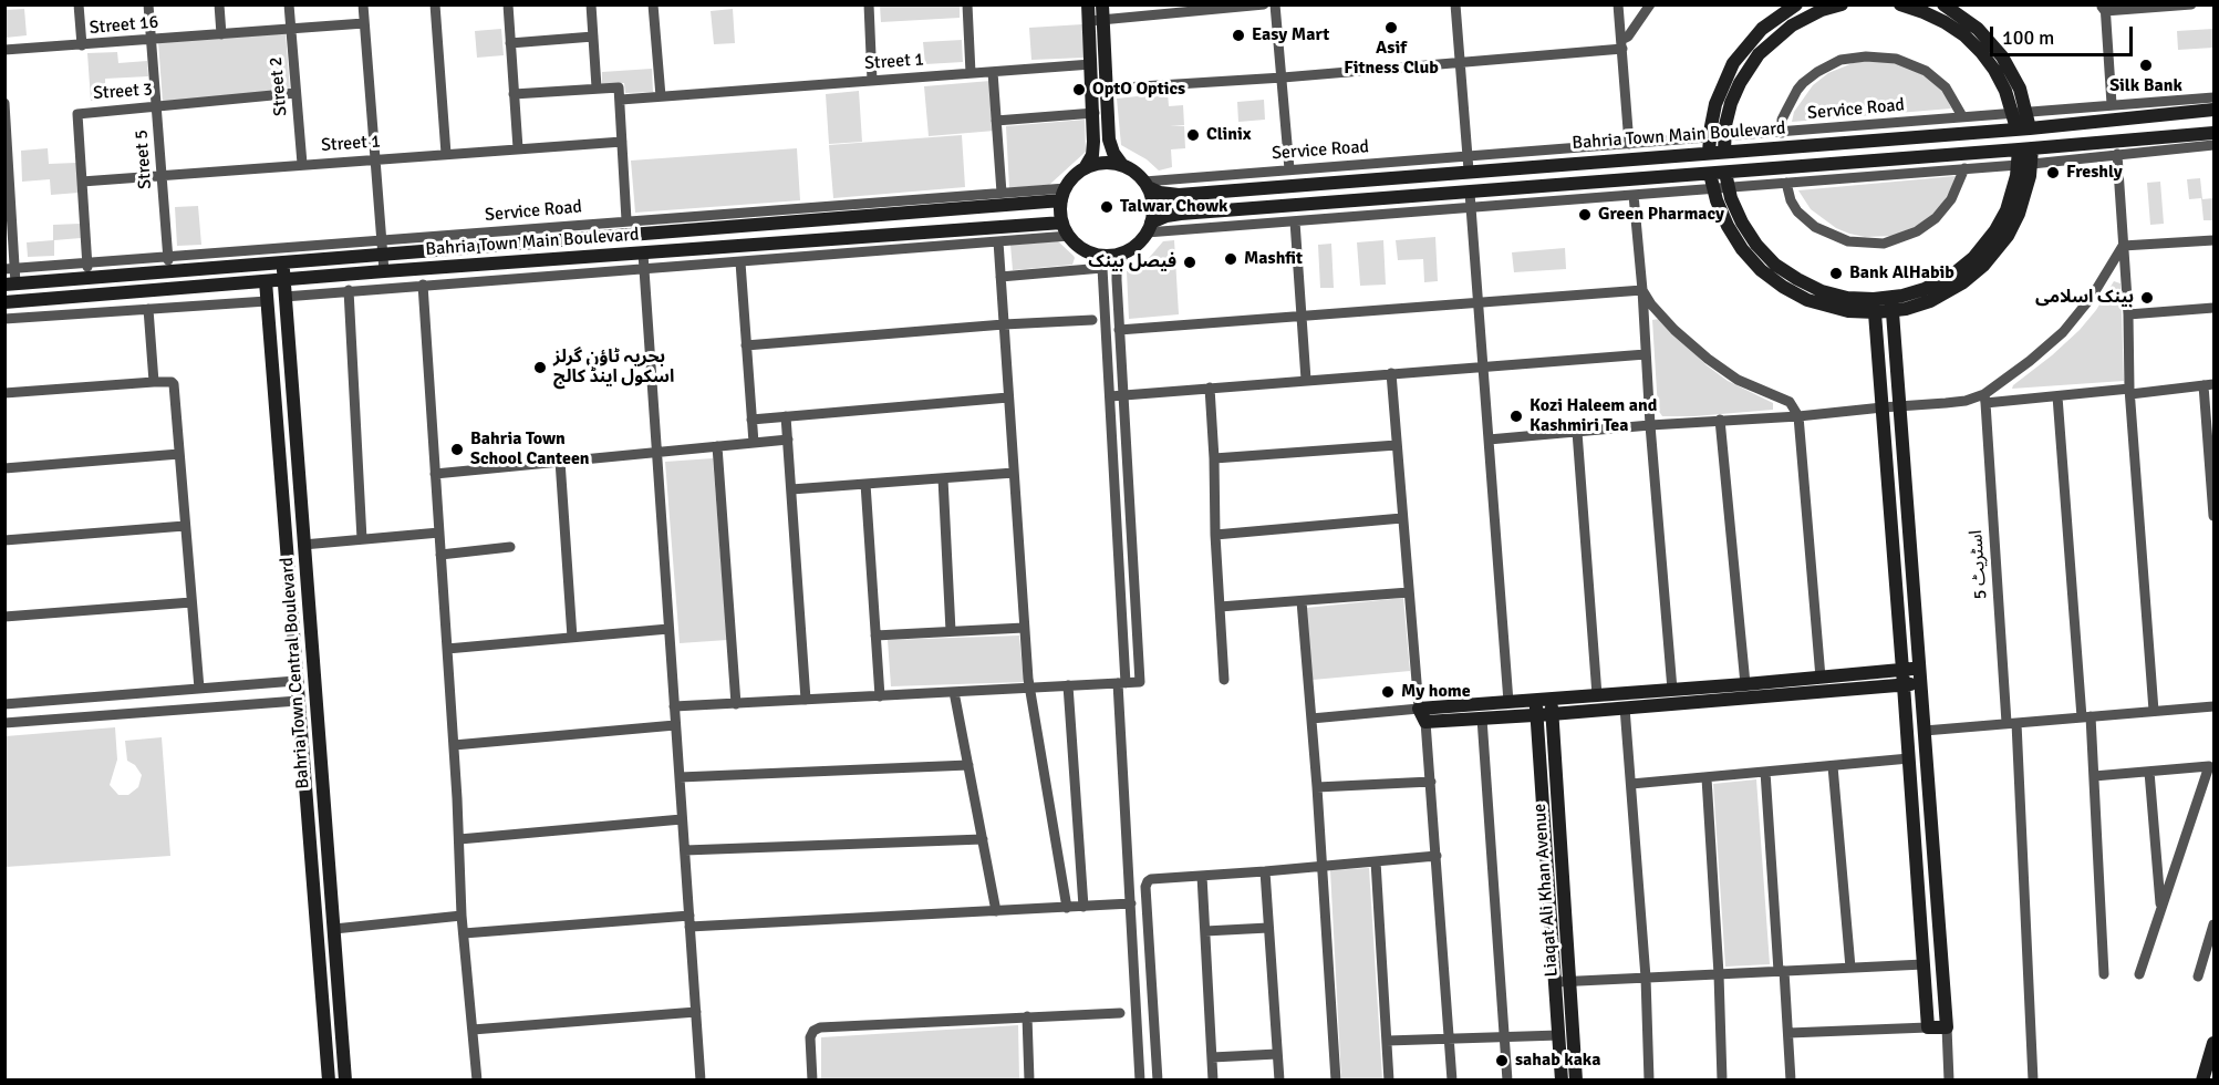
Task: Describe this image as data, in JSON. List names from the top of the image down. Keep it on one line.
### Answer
{"streets":{"street":["Street 16","Street 1","Street 2","Street 3","Service Road","Bahria Town Main Boulevard","Street 5","اسٹریٹ 5","Bahria Town Central Boulevard","Liaqat Ali Khan Avenue"]},"crossings":[["Street 16","Street 2"],["Street 16","Street 5"],["Street 1","Street 2"],["Street 1","Street 3"],["Street 1","Street 5"],["Street 2","Street 3"],["Street 3","Service Road"],["Street 3","Bahria Town Main Boulevard"],["Street 3","Street 5"],["Service Road","Bahria Town Main Boulevard"],["Service Road","Street 5"],["Bahria Town Main Boulevard","Street 5"],["Bahria Town Main Boulevard","Bahria Town Central Boulevard"]],"places":["Asif Fitness Club","Easy Mart","Silk Bank","OptO Optics","Clinix","Freshly","Talwar Chowk","Green Pharmacy","Mashfit","فیصل بینک","Bank AlHabib","بینک اسلامی","بحریہ ٹاؤن گرلز اسکول اینڈ کالج","Kozi Haleem and Kashmiri Tea","Bahria Town School Canteen","My home","sahab kaka"],"scale_bar":"100 m"}
